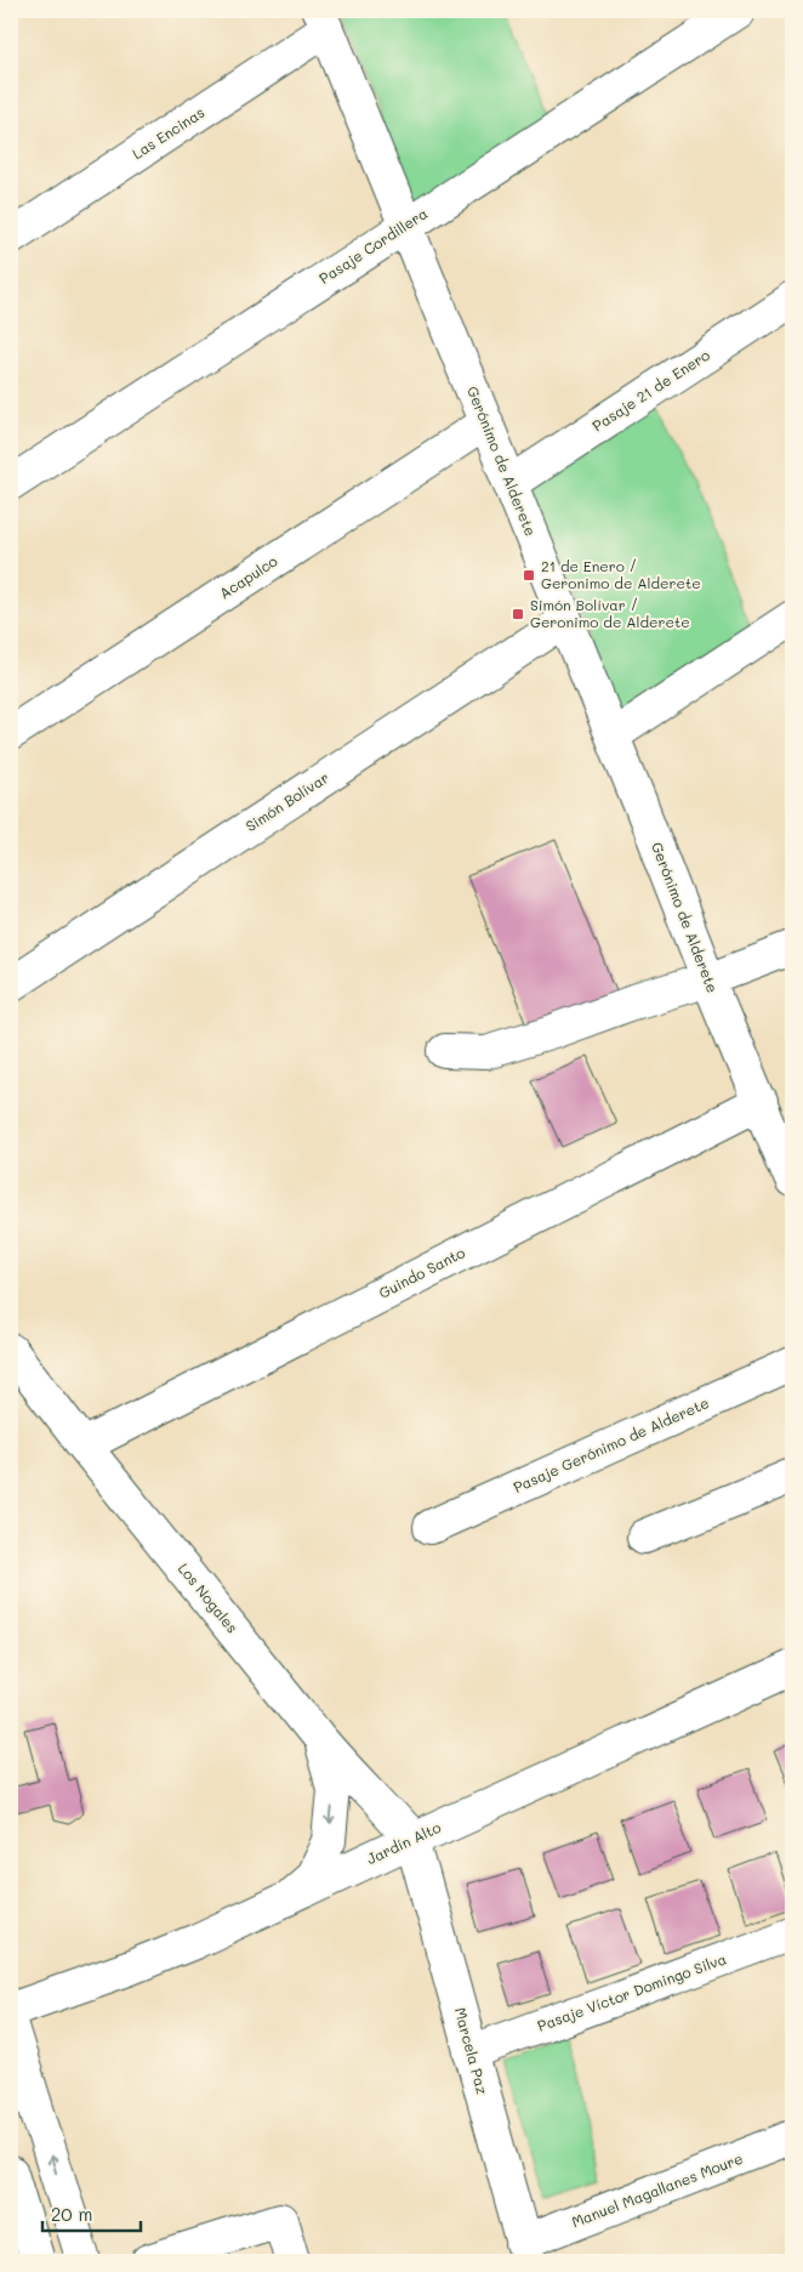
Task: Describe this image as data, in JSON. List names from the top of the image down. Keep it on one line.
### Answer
{"streets":{"street":["Las Encinas","Pasaje Cordillera","Pasaje 21 de Enero","Gerónimo de Alderete","Acapulco","Simón Bolívar","Guindo Santo","Pasaje Gerónimo de Alderete","Los Nogales","Jardín Alto","Pasaje Víctor Domingo Silva","Marcela Paz","Manuel Magallanes Moure"]},"crossings":[["Las Encinas","Gerónimo de Alderete"],["Pasaje Cordillera","Gerónimo de Alderete"],["Pasaje 21 de Enero","Gerónimo de Alderete"],["Gerónimo de Alderete","Acapulco"],["Gerónimo de Alderete","Simón Bolívar"],["Gerónimo de Alderete","Guindo Santo"],["Guindo Santo","Los Nogales"],["Los Nogales","Jardín Alto"],["Los Nogales","Marcela Paz"],["Jardín Alto","Marcela Paz"],["Pasaje Víctor Domingo Silva","Marcela Paz"],["Marcela Paz","Manuel Magallanes Moure"]],"places":{"transit":["21 de Enero / Geronimo de Alderete","Simón Bolívar / Geronimo de Alderete"]},"scale_bar":"20 m"}
